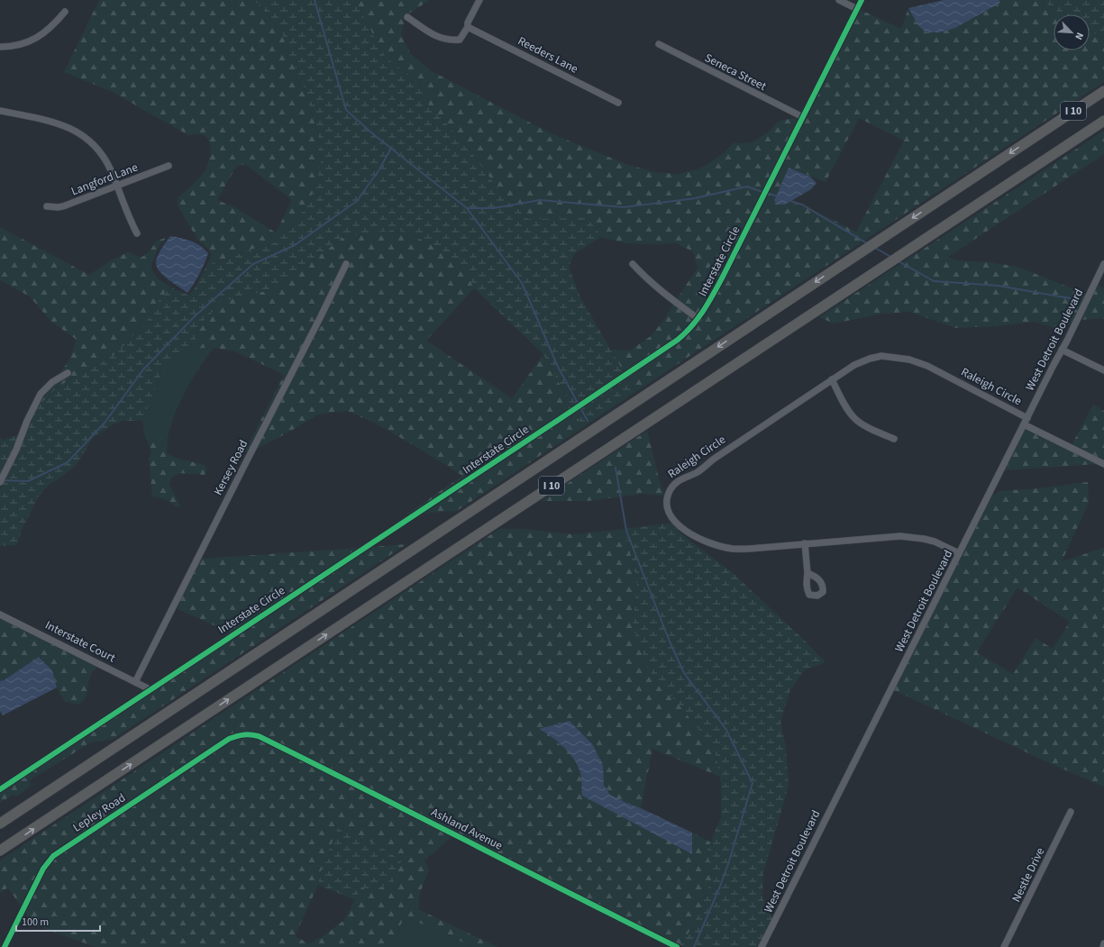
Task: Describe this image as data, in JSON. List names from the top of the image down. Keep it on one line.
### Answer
{"streets":{"highway":["I 10"],"street":["Reeders Lane","Seneca Street","Langford Lane","Interstate Circle","West Detroit Boulevard","Raleigh Circle","Kersey Road","Interstate Court","Lepley Road","Ashland Avenue","Nestle Drive"]},"crossings":[["Seneca Street","Interstate Circle"],["Interstate Circle","Interstate Court"],["West Detroit Boulevard","Raleigh Circle"],["Kersey Road","Interstate Court"],["Lepley Road","Ashland Avenue"]],"scale_bar":"100 m","north":"bottom right"}
